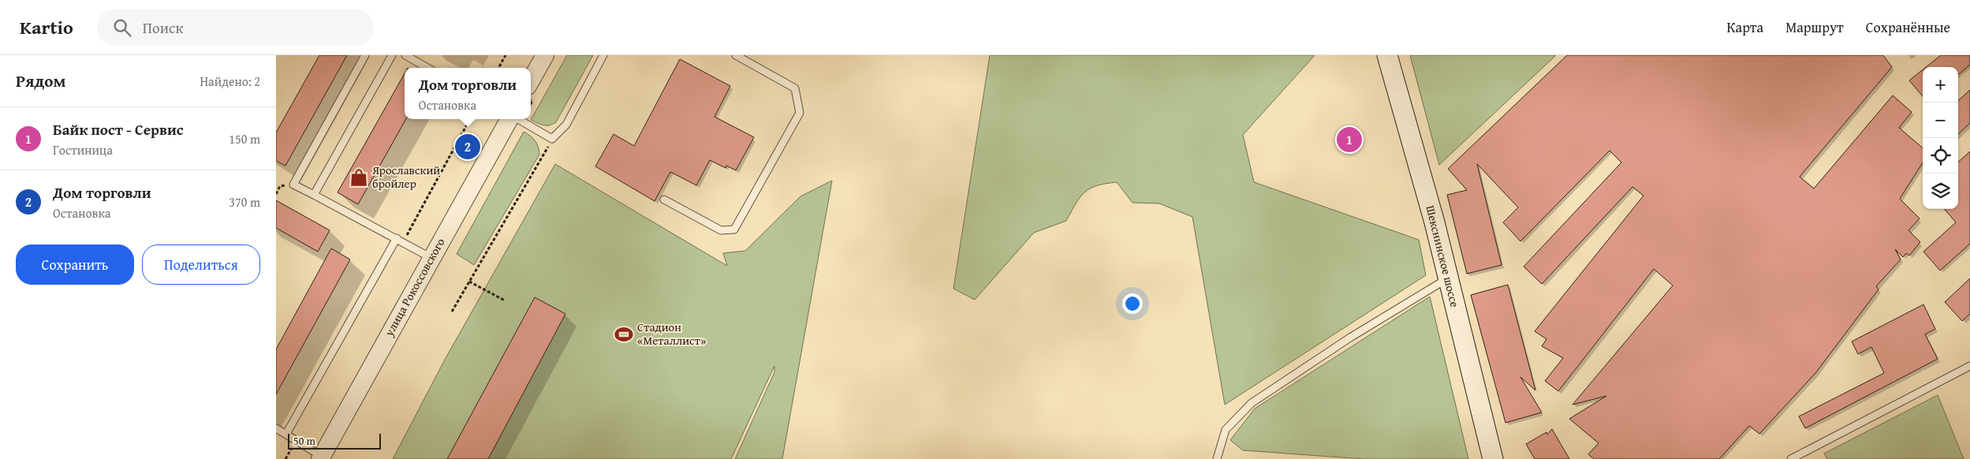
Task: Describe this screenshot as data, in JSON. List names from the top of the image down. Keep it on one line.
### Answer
{"streets":{"main road":["Шекснинское шоссе"],"street":["улица Рокоссовского"]},"places":{"shop":["Ярославский бройлер"],"sports":["Стадион «Металлист»"]},"scale_bar":"50 m","page":{"header":"Kartio","search":"Поиск","nav":["Карта","Маршрут","Сохранённые"],"heading":["Рядом","Найдено: 2"],"map_buttons":["+","−"],"popup":["Дом торговли","Остановка"],"list":[{"mark":"1","name":"Байк пост - Сервис","note":"Гостиница","value":"150 m"},{"mark":"2","name":"Дом торговли","note":"Остановка","value":"370 m"}],"pins":["1","2"],"buttons":["Сохранить","Поделиться"],"scale":"50 m"}}
